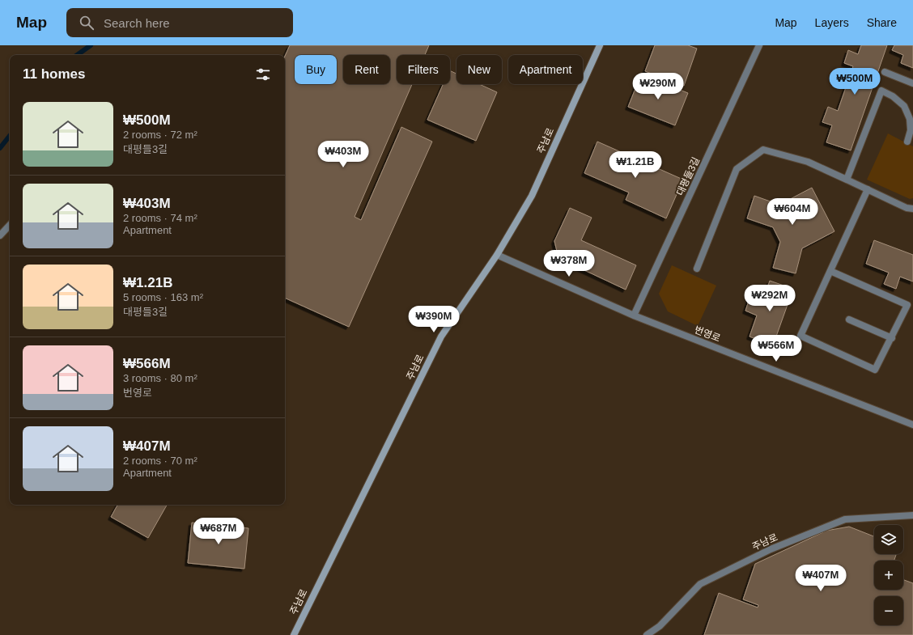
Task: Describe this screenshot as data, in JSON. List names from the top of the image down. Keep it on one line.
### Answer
{"streets":{"main road":["주남로"],"street":["대평들3길","번영로"]},"crossings":[["주남로","번영로"],["대평들3길","번영로"]],"page":{"header":"Map","search":"Search here","nav":["Map","Layers","Share"],"chip":["Buy","Rent","Filters","New","Apartment"],"heading":"11 homes","price":["₩500M","₩290M","₩403M","₩1.21B","₩604M","₩378M","₩292M","₩390M","₩566M","₩687M","₩407M"],"list":[{"name":"₩500M","note":"2 rooms · 72 m² · 대평들3길"},{"name":"₩403M","note":"2 rooms · 74 m² · Apartment"},{"name":"₩1.21B","note":"5 rooms · 163 m² · 대평들3길"},{"name":"₩566M","note":"3 rooms · 80 m² · 번영로"},{"name":"₩407M","note":"2 rooms · 70 m² · Apartment"}],"map_buttons":["+","−"]}}
